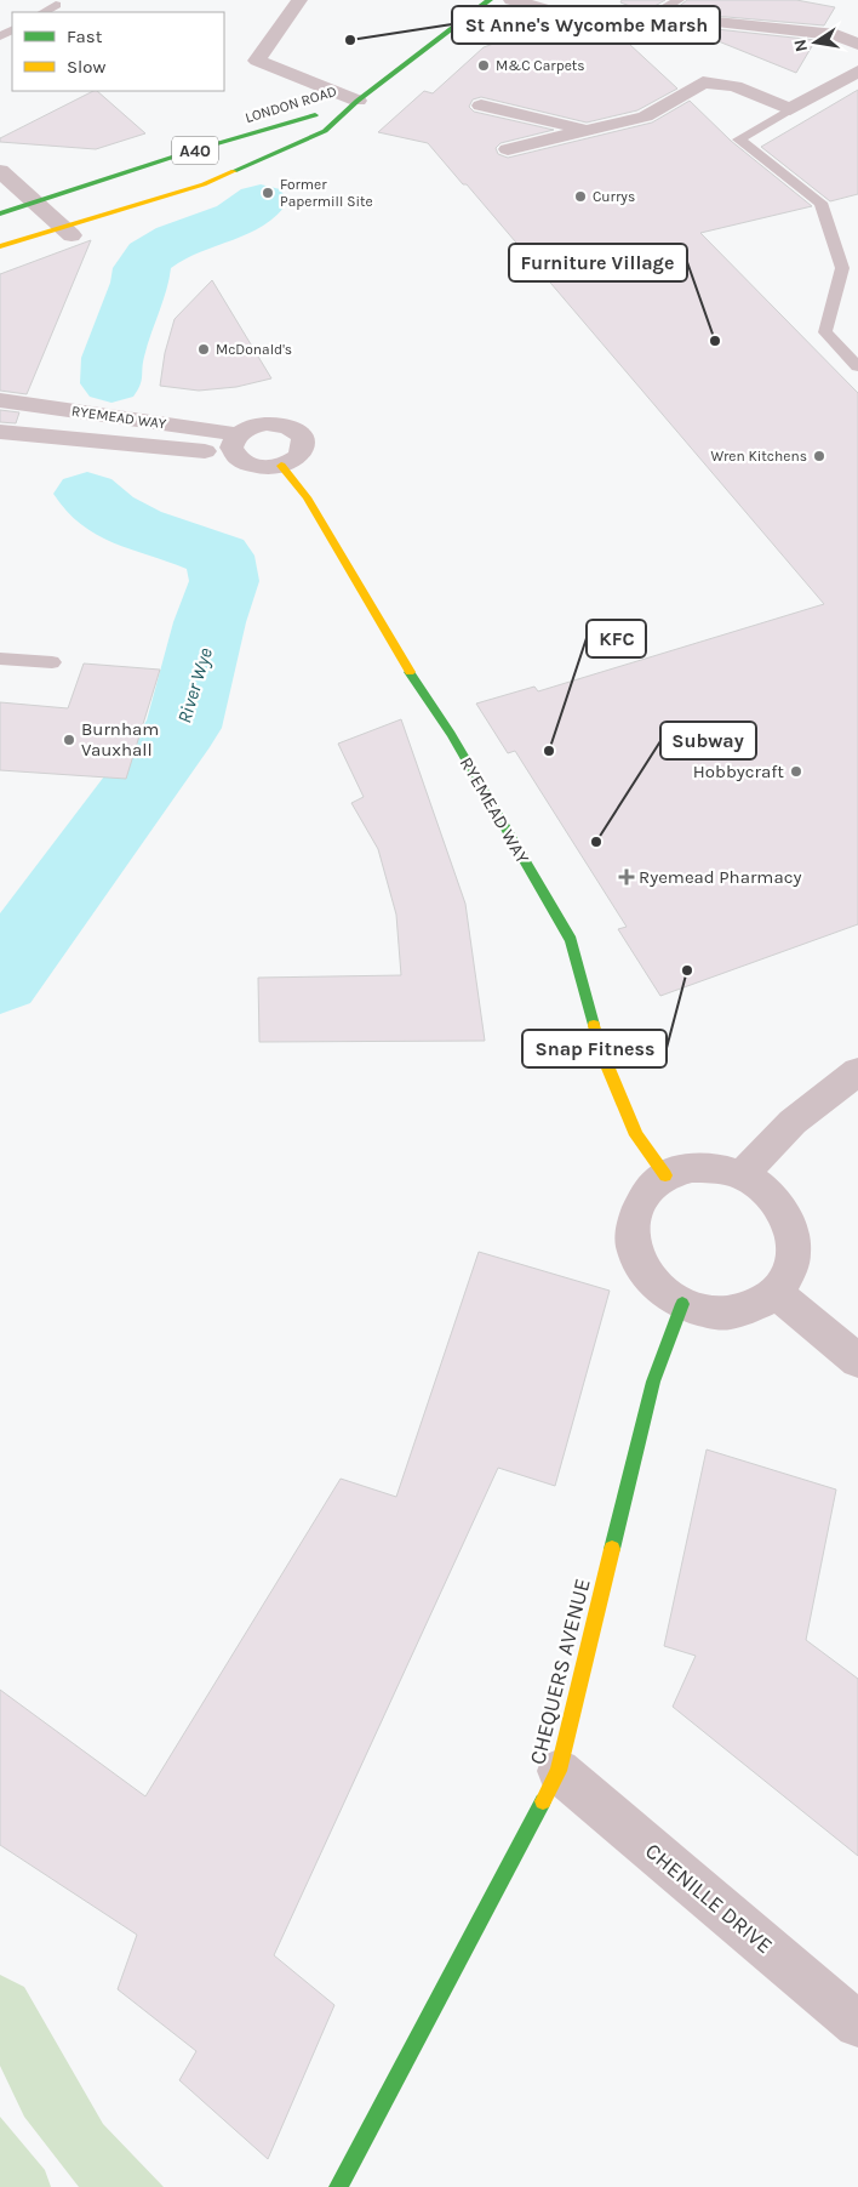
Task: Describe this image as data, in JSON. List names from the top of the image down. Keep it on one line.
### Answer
{"streets":{"main road":["LONDON ROAD","A40","RYEMEAD WAY","CHEQUERS AVENUE"],"street":["CHENILLE DRIVE"]},"crossings":[["LONDON ROAD","A40"],["RYEMEAD WAY","CHEQUERS AVENUE"],["CHEQUERS AVENUE","CHENILLE DRIVE"]],"water":["River Wye"],"places":{"other":["St Anne's Wycombe Marsh","M&C Carpets","Former Papermill Site","Currys","Furniture Village","McDonald's","Wren Kitchens","Burnham Vauxhall","KFC","Hobbycraft","Subway","Snap Fitness"],"health":["Ryemead Pharmacy"]},"legend":["Fast","Slow"],"north":"left"}
